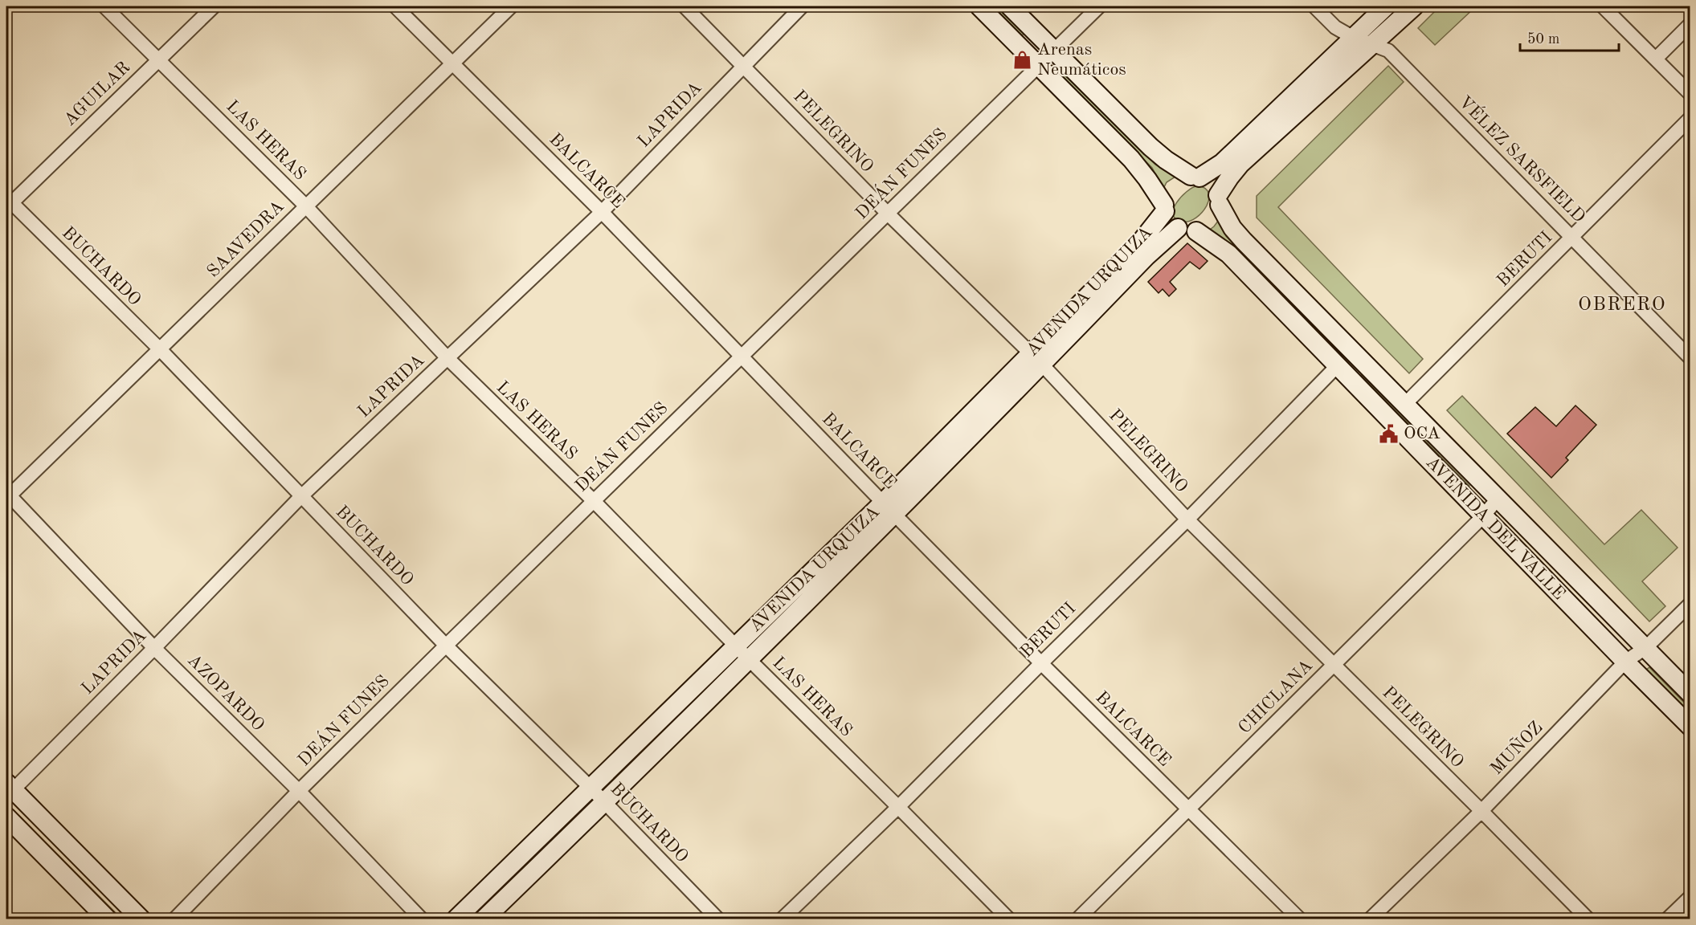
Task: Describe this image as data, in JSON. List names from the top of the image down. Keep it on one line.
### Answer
{"streets":{"main road":["AVENIDA URQUIZA","AVENIDA DEL VALLE"],"street":["AGUILAR","LAPRIDA","PELEGRINO","LAS HERAS","VÉLEZ SARSFIELD","BALCARCE","DEÁN FUNES","SAAVEDRA","BERUTI","BUCHARDO","AZOPARDO","CHICLANA","MUÑOZ"]},"crossings":[["AGUILAR","LAS HERAS"],["AGUILAR","BUCHARDO"],["LAPRIDA","PELEGRINO"],["LAPRIDA","LAS HERAS"],["LAPRIDA","BALCARCE"],["LAPRIDA","BUCHARDO"],["LAPRIDA","AZOPARDO"],["PELEGRINO","DEÁN FUNES"],["PELEGRINO","BERUTI"],["PELEGRINO","AVENIDA URQUIZA"],["PELEGRINO","CHICLANA"],["PELEGRINO","MUÑOZ"],["LAS HERAS","DEÁN FUNES"],["LAS HERAS","SAAVEDRA"],["LAS HERAS","BERUTI"],["LAS HERAS","AVENIDA URQUIZA"],["VÉLEZ SARSFIELD","BERUTI"],["VÉLEZ SARSFIELD","AVENIDA URQUIZA"],["BALCARCE","DEÁN FUNES"],["BALCARCE","SAAVEDRA"],["BALCARCE","BERUTI"],["BALCARCE","AVENIDA URQUIZA"],["BALCARCE","CHICLANA"],["DEÁN FUNES","BUCHARDO"],["DEÁN FUNES","AZOPARDO"],["SAAVEDRA","BUCHARDO"],["SAAVEDRA","AZOPARDO"],["BERUTI","AVENIDA DEL VALLE"],["BUCHARDO","AVENIDA URQUIZA"],["AVENIDA URQUIZA","AVENIDA DEL VALLE"],["AVENIDA DEL VALLE","CHICLANA"],["AVENIDA DEL VALLE","MUÑOZ"]],"districts":["OBRERO"],"places":{"shop":["Arenas Neumáticos"],"public building":["OCA"]},"scale_bar":"50 m"}
